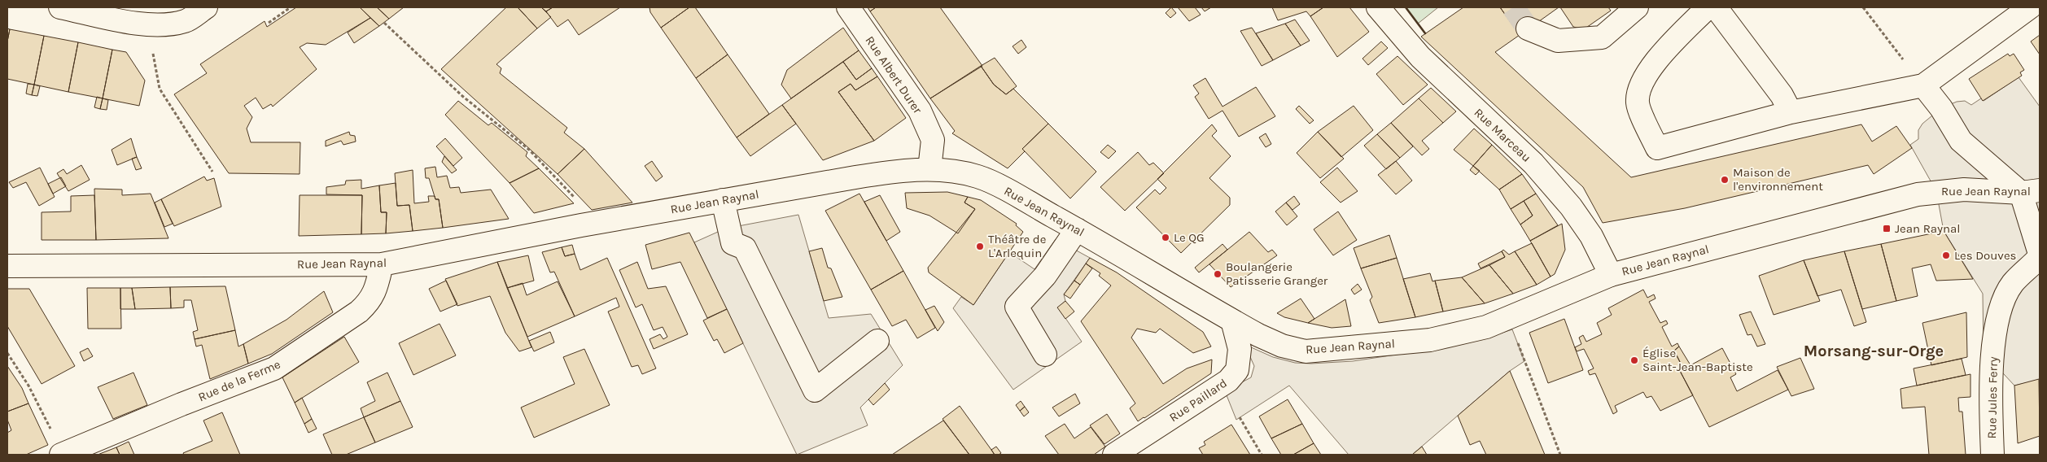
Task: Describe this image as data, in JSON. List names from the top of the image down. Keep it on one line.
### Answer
{"streets":{"street":["Rue Albert Durer","Rue Marceau","Rue Jean Raynal","Rue de la Ferme","Rue Jules Ferry","Rue Paillard"]},"crossings":[["Rue Albert Durer","Rue Jean Raynal"],["Rue Marceau","Rue Jean Raynal"],["Rue Jean Raynal","Rue de la Ferme"],["Rue Jean Raynal","Rue Paillard"]],"districts":["Morsang-sur-Orge"],"places":{"other":["Maison de l'environnement","Le QG","Théâtre de L'Arlequin","Les Douves","Boulangerie Patisserie Granger","Église Saint-Jean-Baptiste"],"transit":["Jean Raynal"]}}
